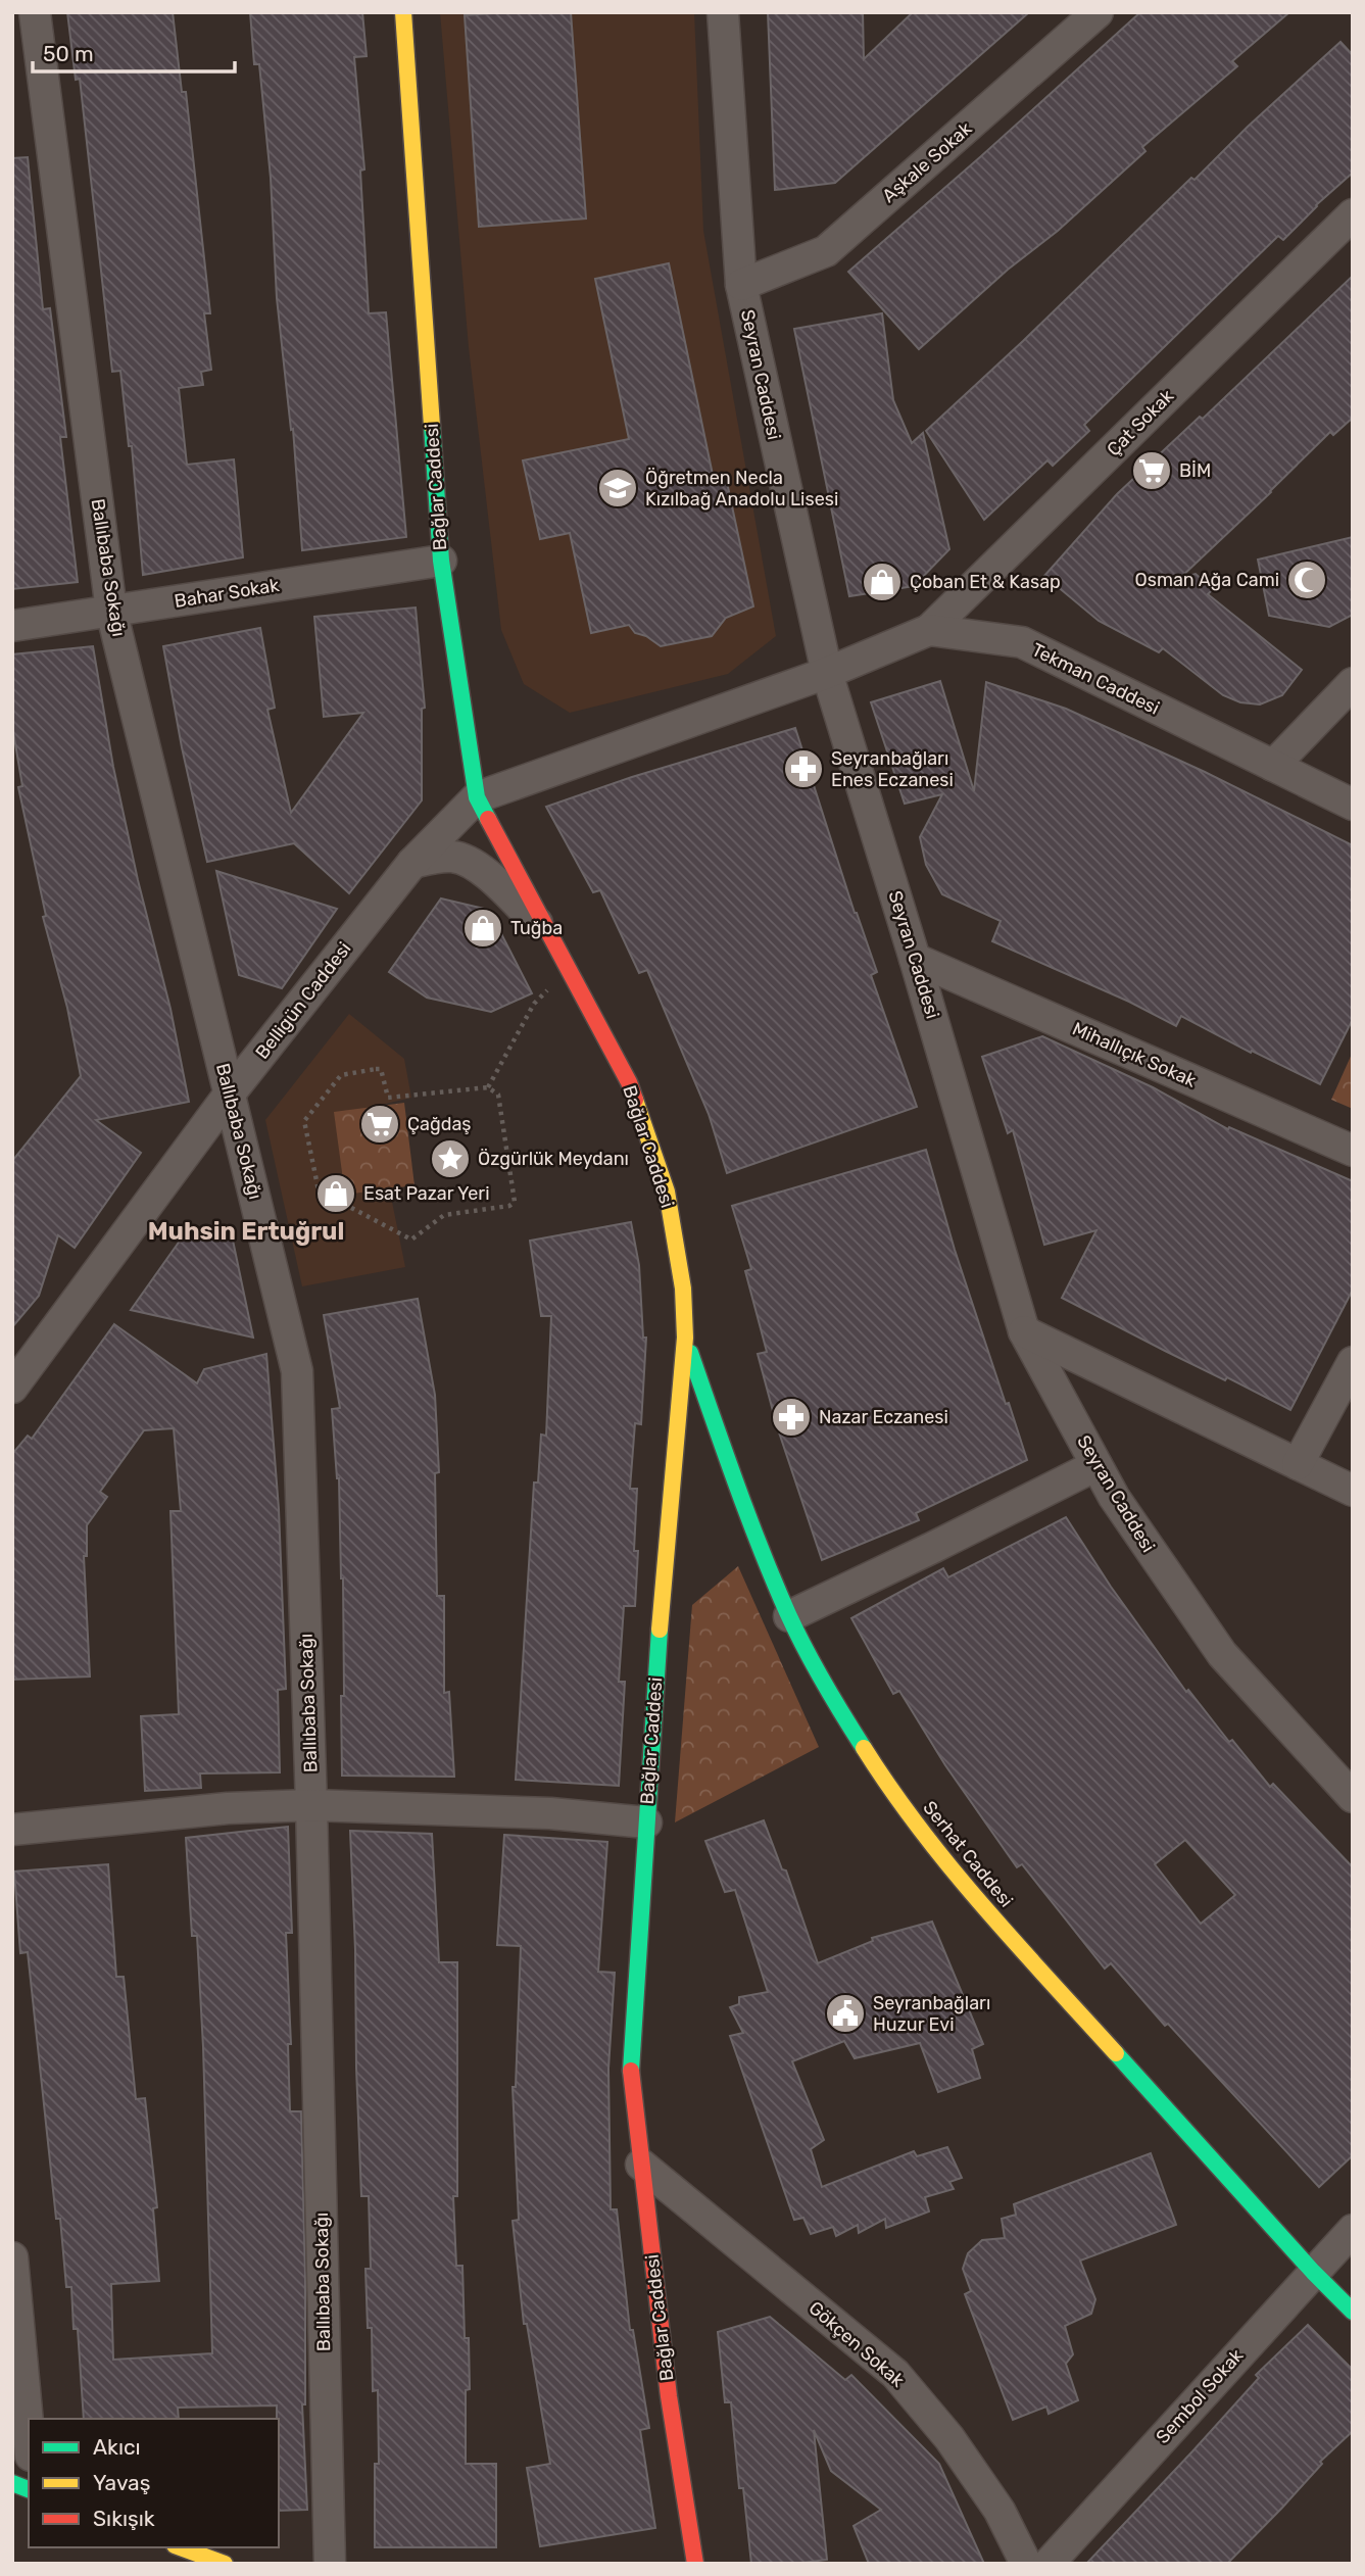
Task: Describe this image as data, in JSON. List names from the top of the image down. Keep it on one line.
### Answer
{"streets":{"main road":["Bağlar Caddesi","Serhat Caddesi"],"street":["Aşkale Sokak","Seyran Caddesi","Çat Sokak","Ballıbaba Sokağı","Bahar Sokak","Tekman Caddesi","Belligün Caddesi","Mihallıçık Sokak","Gökçen Sokak","Sembol Sokak"]},"crossings":[["Aşkale Sokak","Seyran Caddesi"],["Seyran Caddesi","Mihallıçık Sokak"],["Çat Sokak","Tekman Caddesi"],["Bağlar Caddesi","Bahar Sokak"],["Bağlar Caddesi","Belligün Caddesi"],["Bağlar Caddesi","Serhat Caddesi"],["Bağlar Caddesi","Gökçen Sokak"],["Ballıbaba Sokağı","Bahar Sokak"],["Ballıbaba Sokağı","Belligün Caddesi"],["Serhat Caddesi","Sembol Sokak"]],"districts":["Muhsin Ertuğrul"],"places":{"supermarket":["BİM","Çağdaş"],"school or university":["Öğretmen Necla Kızılbağ Anadolu Lisesi"],"mosque":["Osman Ağa Cami"],"shop":["Çoban Et & Kasap","Tuğba","Esat Pazar Yeri"],"pharmacy":["Seyranbağları Enes Eczanesi","Nazar Eczanesi"],"place":["Özgürlük Meydanı"],"public building":["Seyranbağları Huzur Evi"]},"legend":["Akıcı","Yavaş","Sıkışık"],"scale_bar":"50 m"}
